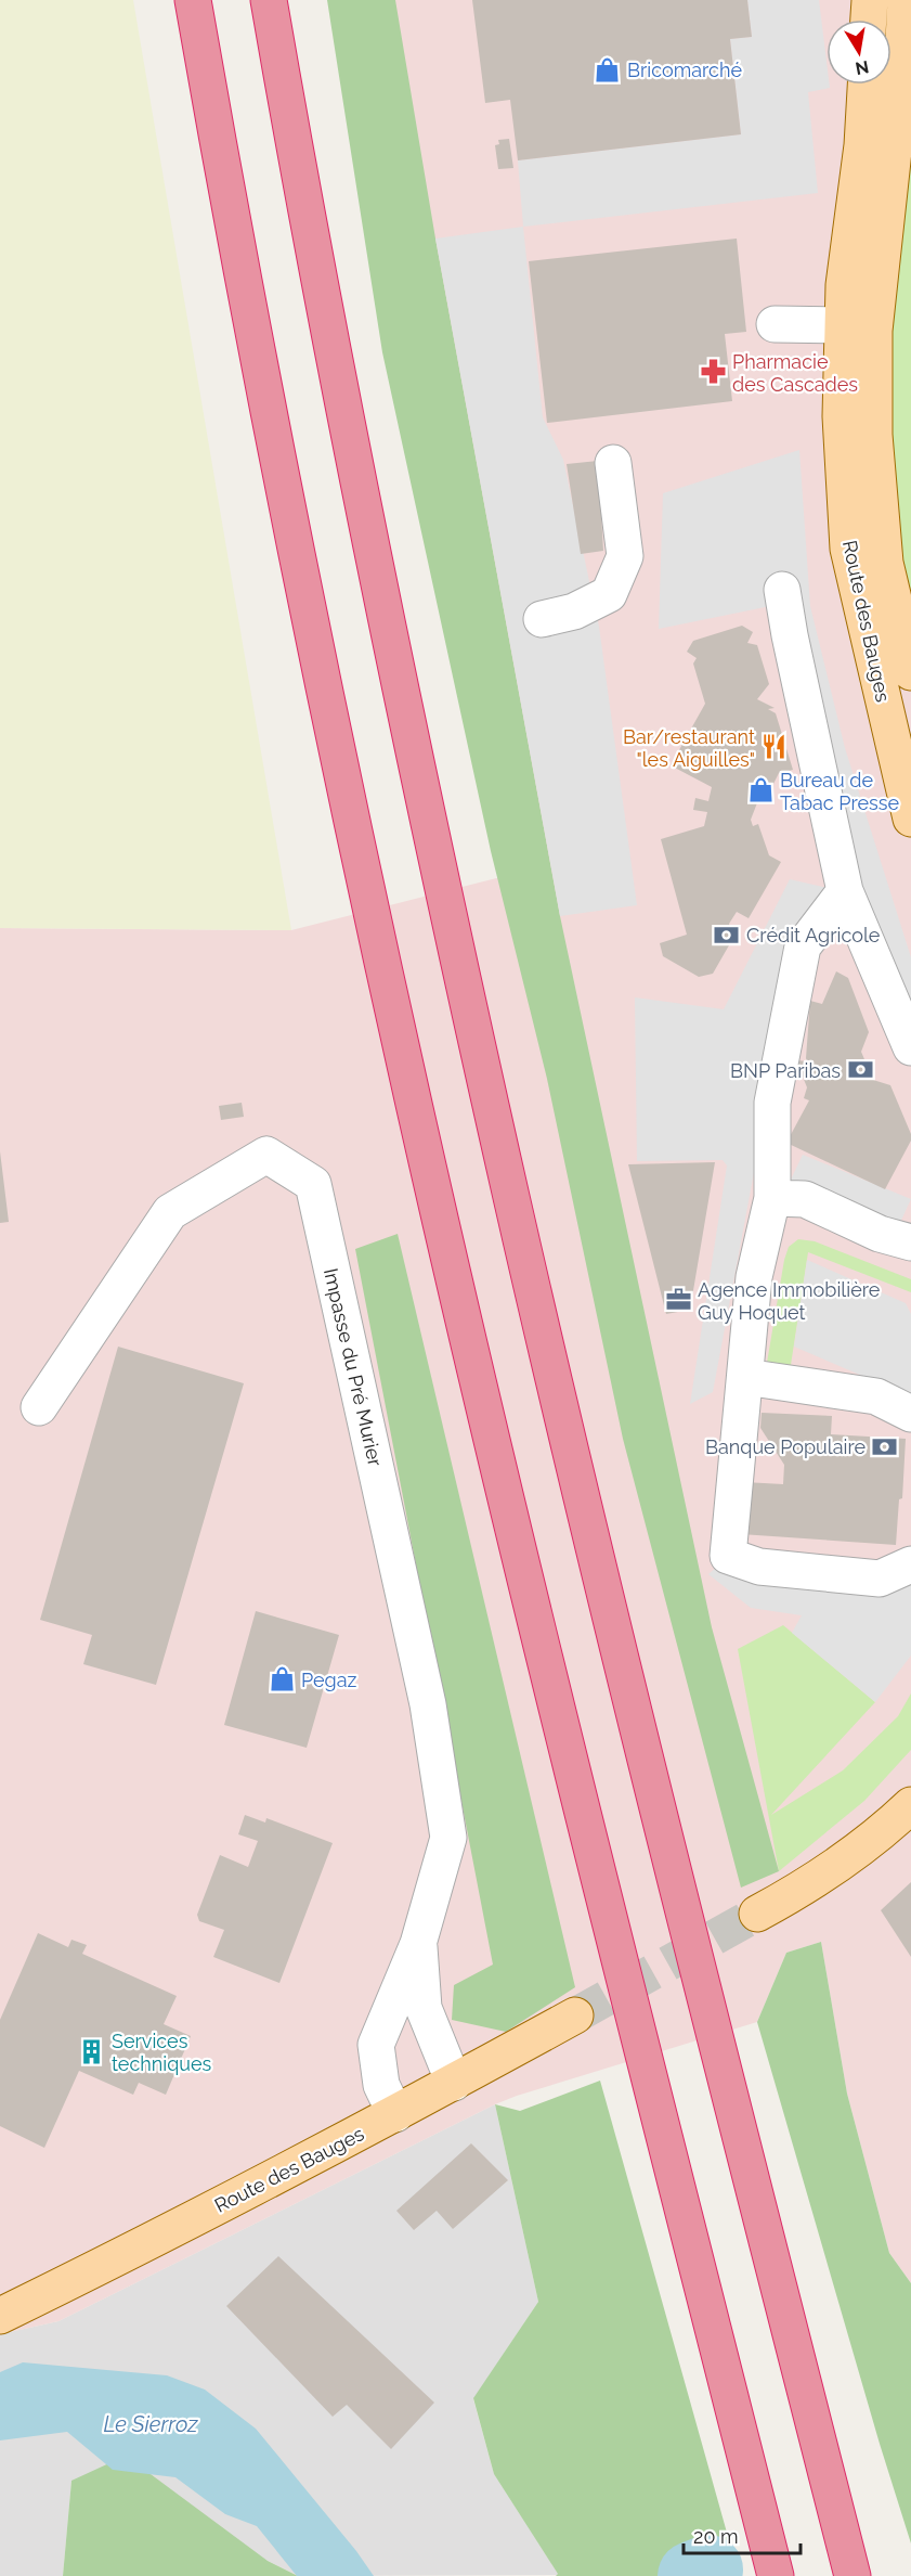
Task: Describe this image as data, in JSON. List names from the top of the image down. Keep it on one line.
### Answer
{"streets":{"main road":["Route des Bauges"],"street":["Impasse du Pré Murier"]},"crossings":[["Route des Bauges","Impasse du Pré Murier"]],"water":["Le Sierroz"],"places":{"shop":["Bricomarché","Bureau de Tabac Presse","Pegaz"],"pharmacy":["Pharmacie des Cascades"],"restaurant":["Bar/restaurant \"les Aiguilles\""],"bank":["Crédit Agricole","BNP Paribas","Banque Populaire"],"office":["Agence Immobilière Guy Hoquet"],"building":["Services techniques"]},"scale_bar":"20 m","north":"bottom"}
